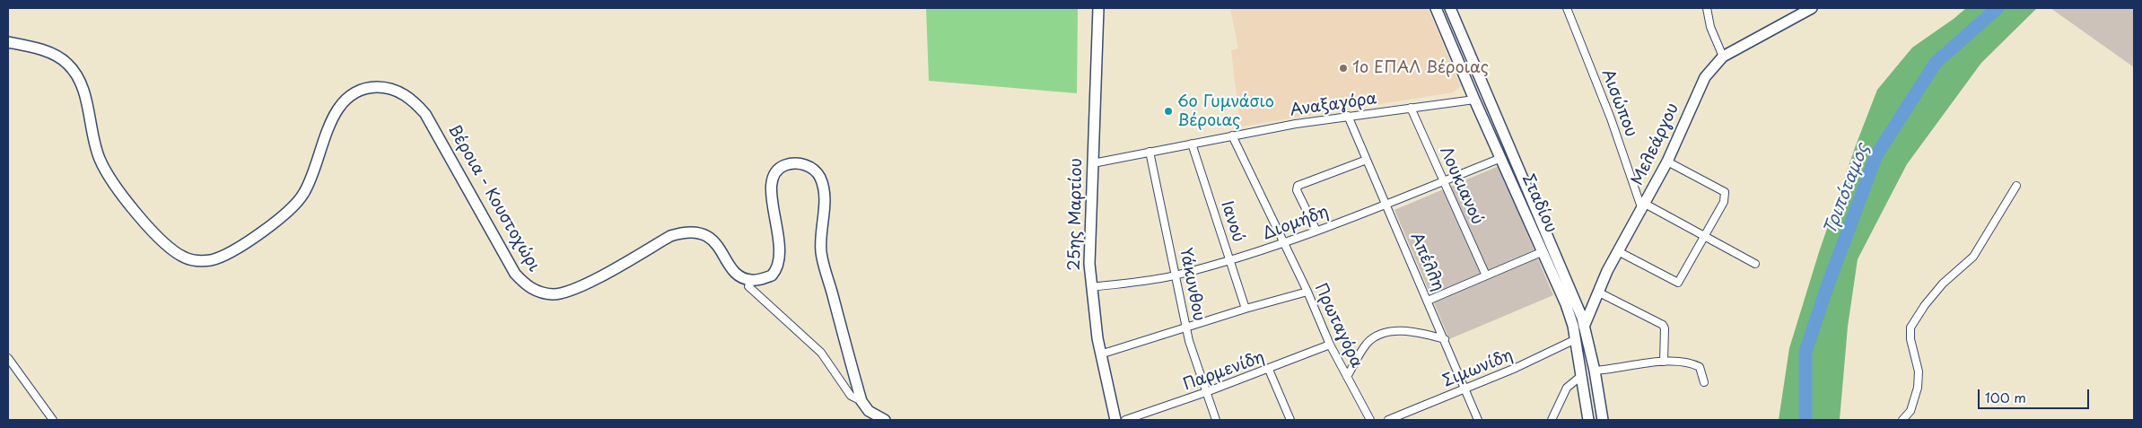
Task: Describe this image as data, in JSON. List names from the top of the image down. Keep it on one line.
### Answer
{"streets":{"street":["Αισώπου","Αναξαγόρα","Μελεάργου","Λουκιανού","Βέροια - Κουστοχώρι","Σταδίου","25ης Μαρτίου","Ιανού","Διομήδη","Απέλλη","Υάκυνθου","Πρωταγόρα","Σιμωνίδη","Παρμενίδη"]},"crossings":[["Αισώπου","Μελεάργου"],["Αναξαγόρα","Λουκιανού"],["Αναξαγόρα","Σταδίου"],["Αναξαγόρα","25ης Μαρτίου"],["Αναξαγόρα","Ιανού"],["Αναξαγόρα","Απέλλη"],["Αναξαγόρα","Υάκυνθου"],["Αναξαγόρα","Πρωταγόρα"],["Μελεάργου","Σταδίου"],["Μελεάργου","Σιμωνίδη"],["Λουκιανού","Διομήδη"],["Σταδίου","Διομήδη"],["Σταδίου","Σιμωνίδη"],["25ης Μαρτίου","Διομήδη"],["Ιανού","Διομήδη"],["Διομήδη","Απέλλη"],["Διομήδη","Υάκυνθου"],["Διομήδη","Πρωταγόρα"],["Απέλλη","Σιμωνίδη"],["Υάκυνθου","Παρμενίδη"],["Πρωταγόρα","Παρμενίδη"]],"water":["Τριπόταμος"],"places":["1ο ΕΠΑΛ Βέροιας","6ο Γυμνάσιο Βέροιας"],"scale_bar":"100 m"}
